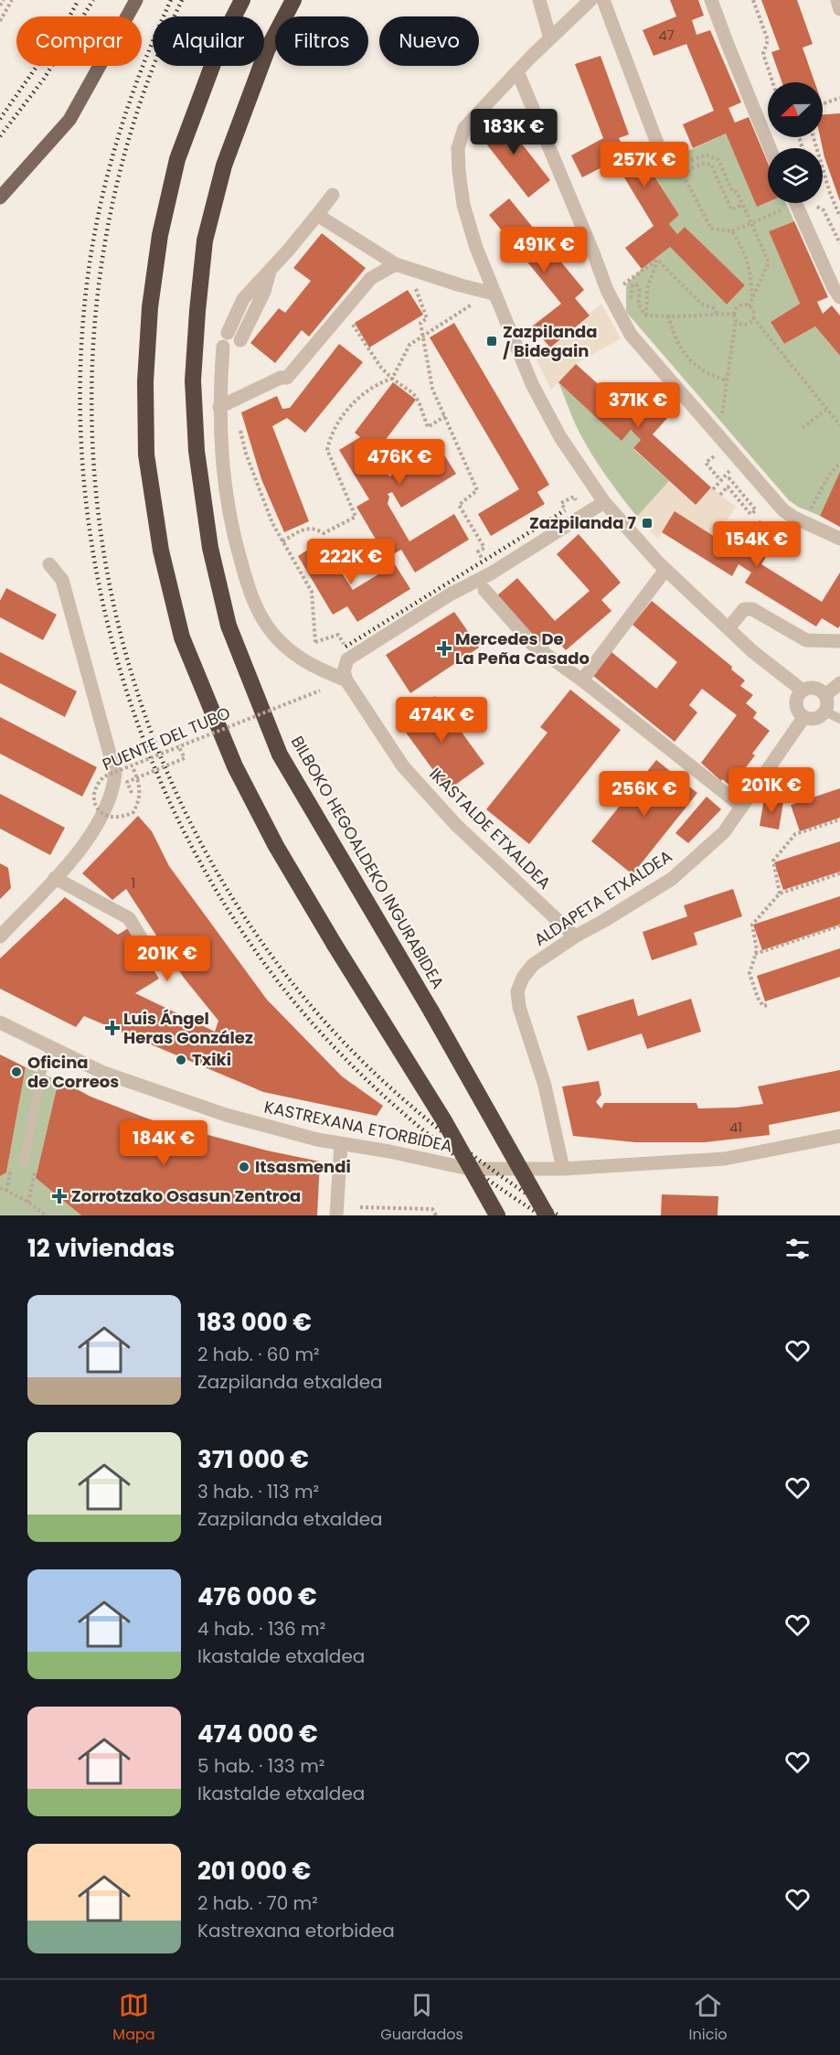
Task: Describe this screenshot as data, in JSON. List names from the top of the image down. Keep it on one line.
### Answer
{"streets":{"highway":["BILBOKO HEGOALDEKO INGURABIDEA"],"street":["IKASTALDE ETXALDEA","ALDAPETA ETXALDEA","KASTREXANA ETORBIDEA"],"path":["PUENTE DEL TUBO"]},"crossings":[["IKASTALDE ETXALDEA","ALDAPETA ETXALDEA"],["ALDAPETA ETXALDEA","KASTREXANA ETORBIDEA"]],"places":{"transit":["Zazpilanda / Bidegain","Zazpilanda 7"],"health":["Mercedes De La Peña Casado","Luis Ángel Heras González","Zorrotzako Osasun Zentroa"],"other":["Txiki","Oficina de Correos","Itsasmendi"]},"house_numbers":["47","1","41"],"north":"left","page":{"chip":["Comprar","Alquilar","Filtros","Nuevo"],"price":["183K €","257K €","491K €","371K €","476K €","154K €","222K €","474K €","201K €","256K €","201K €","184K €"],"heading":"12 viviendas","list":[{"name":"183 000 €","note":"2 hab. · 60 m² · Zazpilanda etxaldea"},{"name":"371 000 €","note":"3 hab. · 113 m² · Zazpilanda etxaldea"},{"name":"476 000 €","note":"4 hab. · 136 m² · Ikastalde etxaldea"},{"name":"474 000 €","note":"5 hab. · 133 m² · Ikastalde etxaldea"},{"name":"201 000 €","note":"2 hab. · 70 m² · Kastrexana etorbidea"}],"tabs":["Mapa","Guardados","Inicio"]}}
